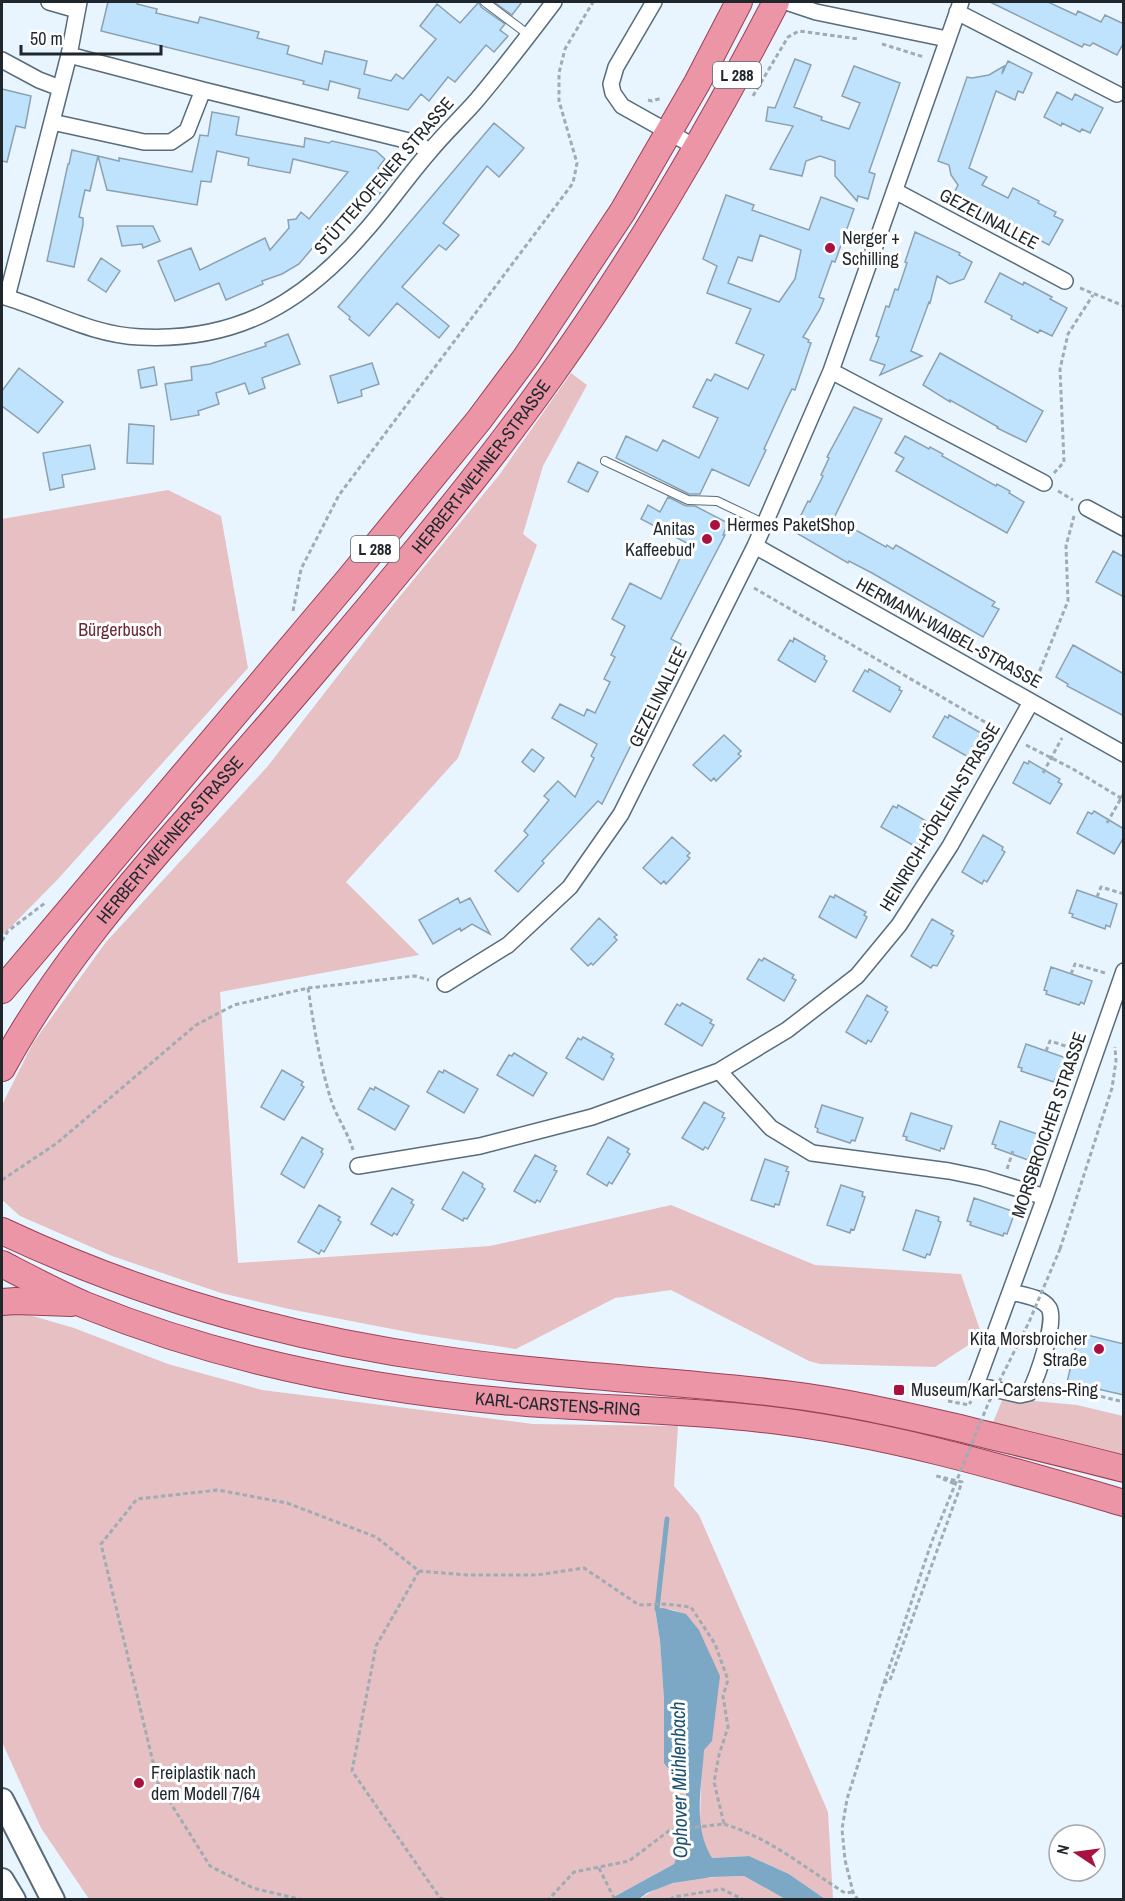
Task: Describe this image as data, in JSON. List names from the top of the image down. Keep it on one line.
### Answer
{"streets":{"main road":["L 288","HERBERT-WEHNER-STRASSE","KARL-CARSTENS-RING"],"street":["STÜTTEKOFENER STRASSE","GEZELINALLEE","HERMANN-WAIBEL-STRASSE","HEINRICH-HÖRLEIN-STRASSE","MORSBROICHER STRASSE"]},"crossings":[["GEZELINALLEE","HERMANN-WAIBEL-STRASSE"],["HERMANN-WAIBEL-STRASSE","HEINRICH-HÖRLEIN-STRASSE"]],"water":["Ophover Mühlenbach"],"parks":["Bürgerbusch"],"places":{"other":["Nerger + Schilling","Hermes PaketShop","Anitas Kaffeebud'","Kita Morsbroicher Straße","Freiplastik nach dem Modell 7/64"],"transit":["Museum/Karl-Carstens-Ring"]},"scale_bar":"50 m","north":"left"}
